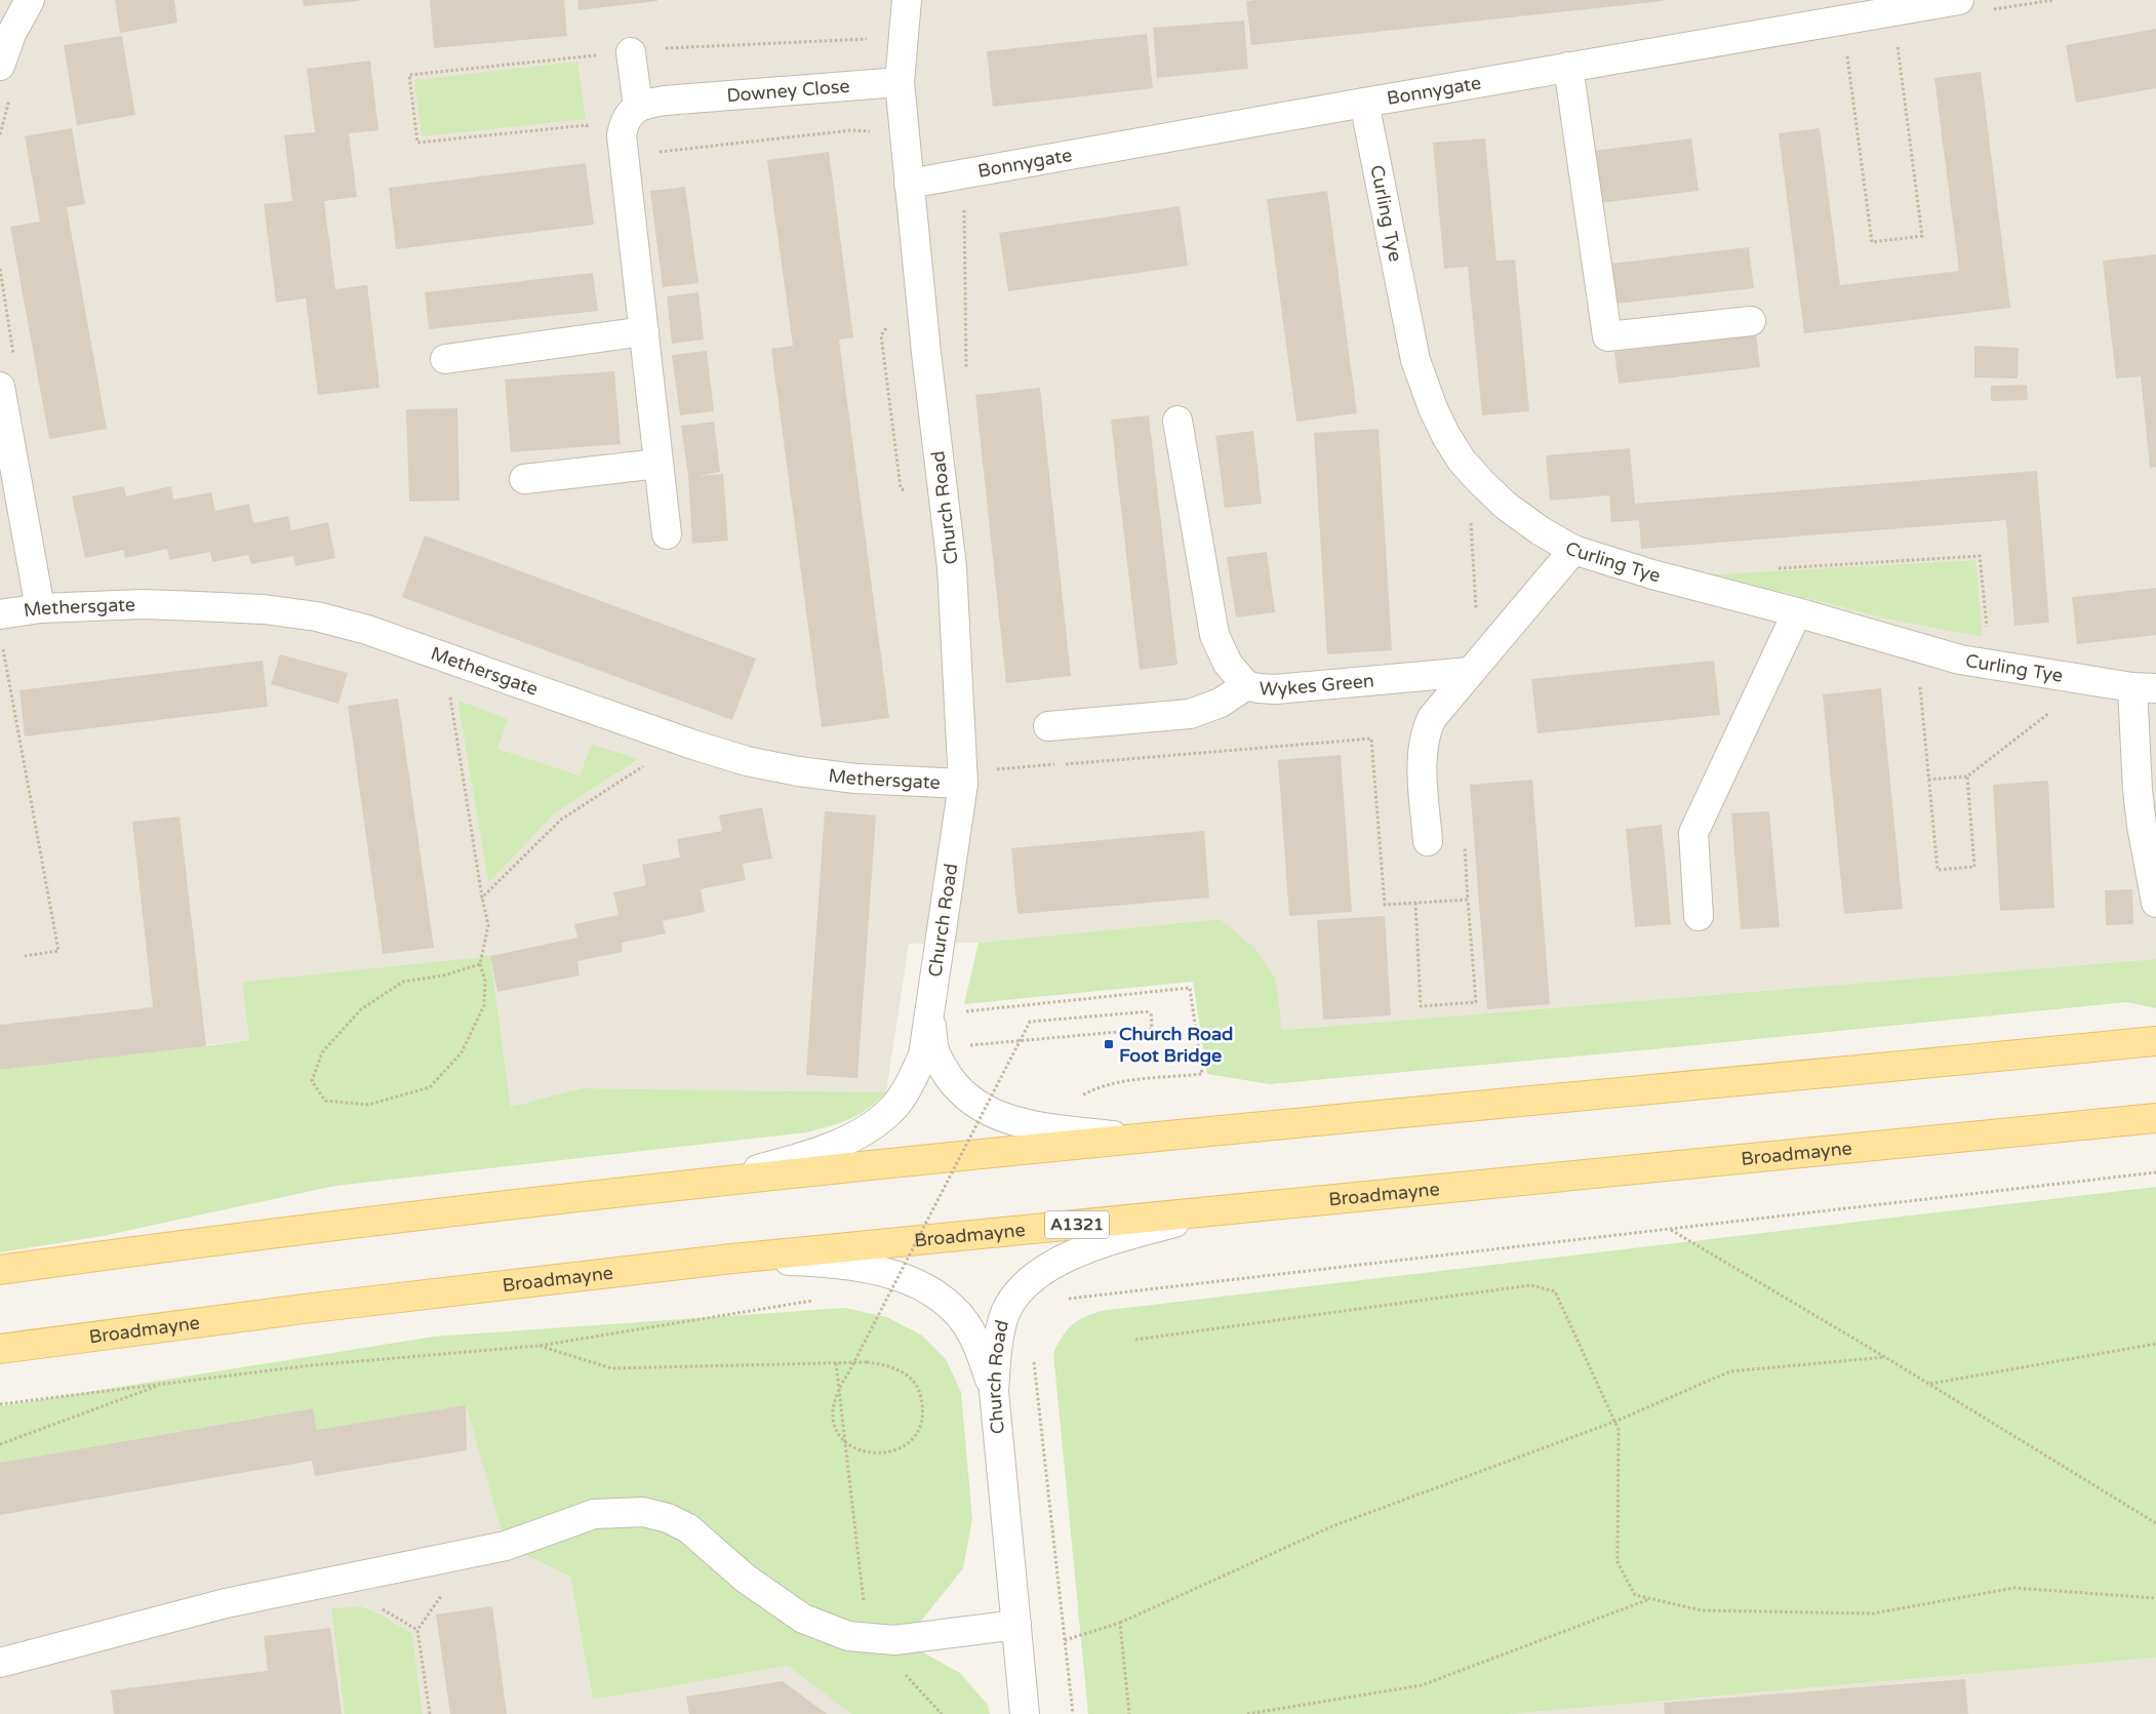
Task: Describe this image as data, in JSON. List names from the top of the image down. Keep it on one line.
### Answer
{"streets":{"main road":["Broadmayne","A1321"],"street":["Bonnygate","Downey Close","Curling Tye","Church Road","Methersgate","Wykes Green"]},"crossings":[["Bonnygate","Curling Tye"],["Bonnygate","Church Road"],["Downey Close","Church Road"],["Church Road","Methersgate"],["Church Road","Broadmayne"]],"places":{"transit":["Church Road Foot Bridge"]}}
